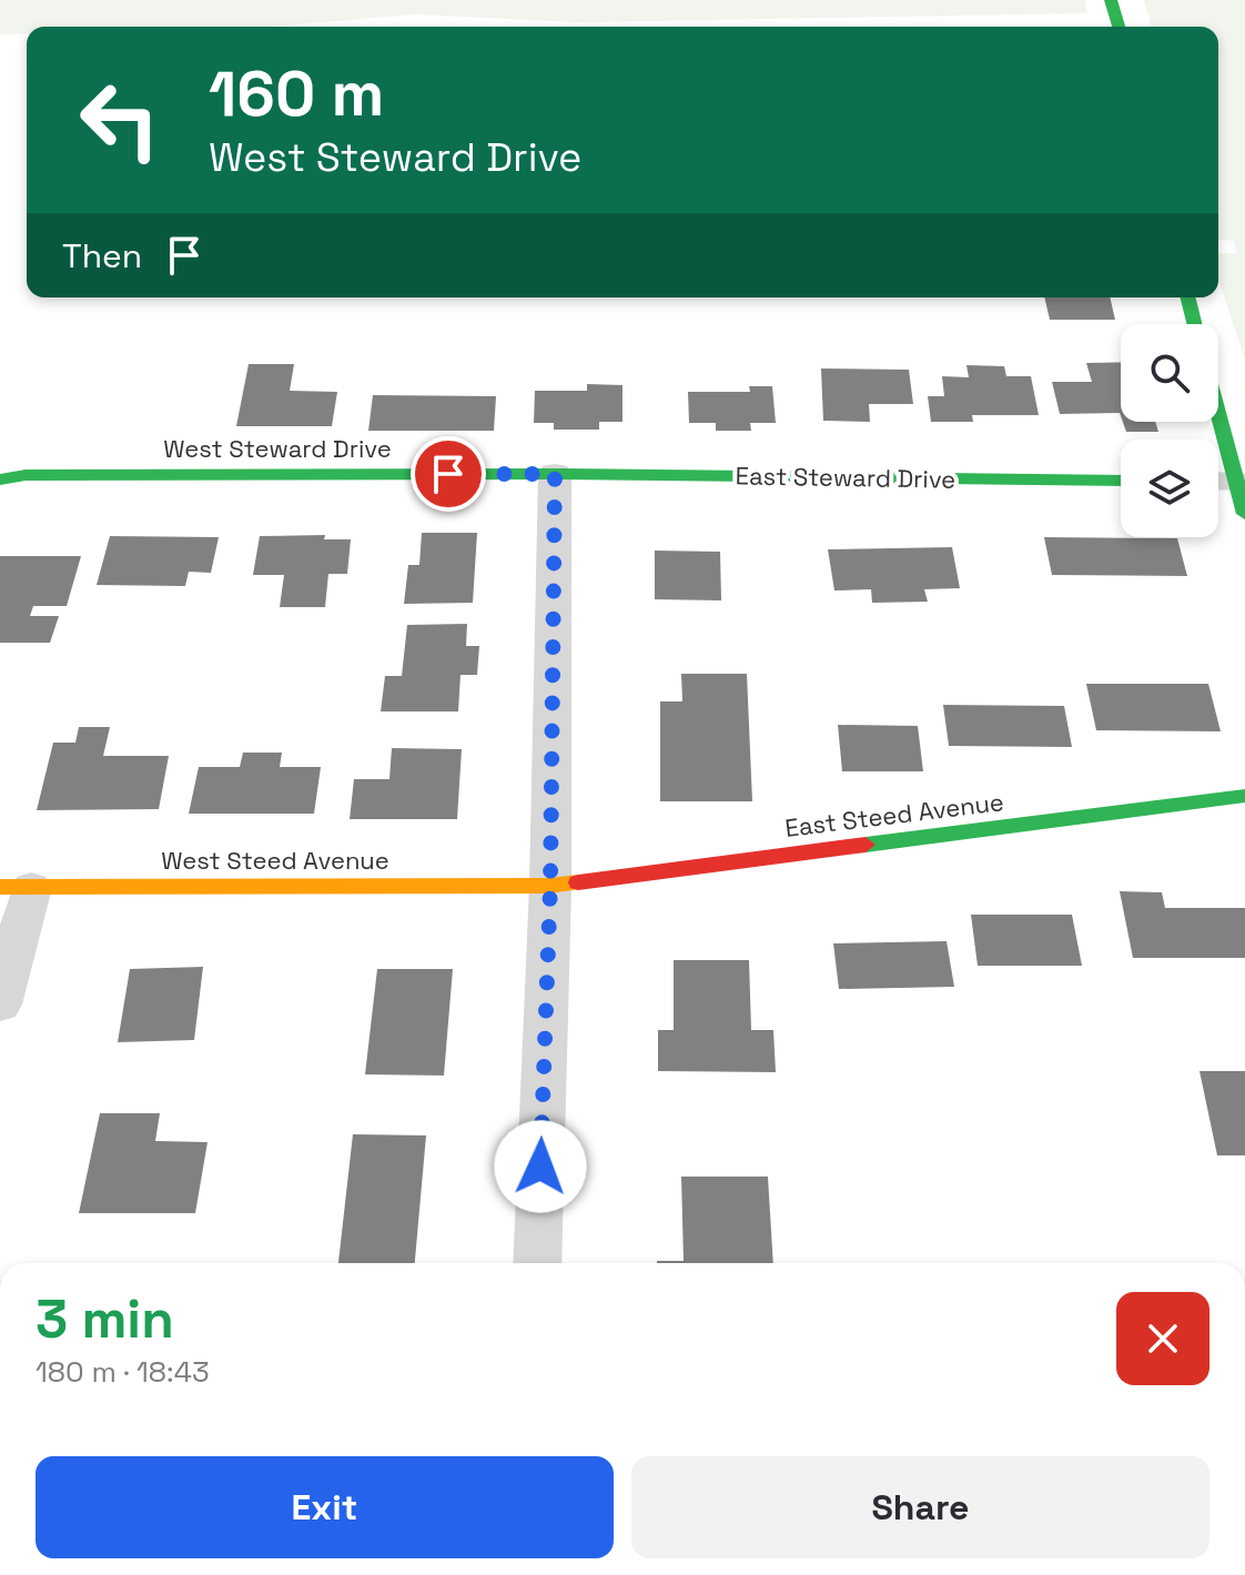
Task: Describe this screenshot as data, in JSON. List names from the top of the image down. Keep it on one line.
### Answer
{"streets":{"street":["West Steward Drive","East Steward Drive","East Steed Avenue","West Steed Avenue"]},"crossings":[["West Steward Drive","East Steward Drive"],["East Steed Avenue","West Steed Avenue"]],"page":{"turn":["160 m","West Steward Drive"],"then":"Then","heading":["3 min","180 m · 18:43"],"buttons":["Exit","Share"]}}
